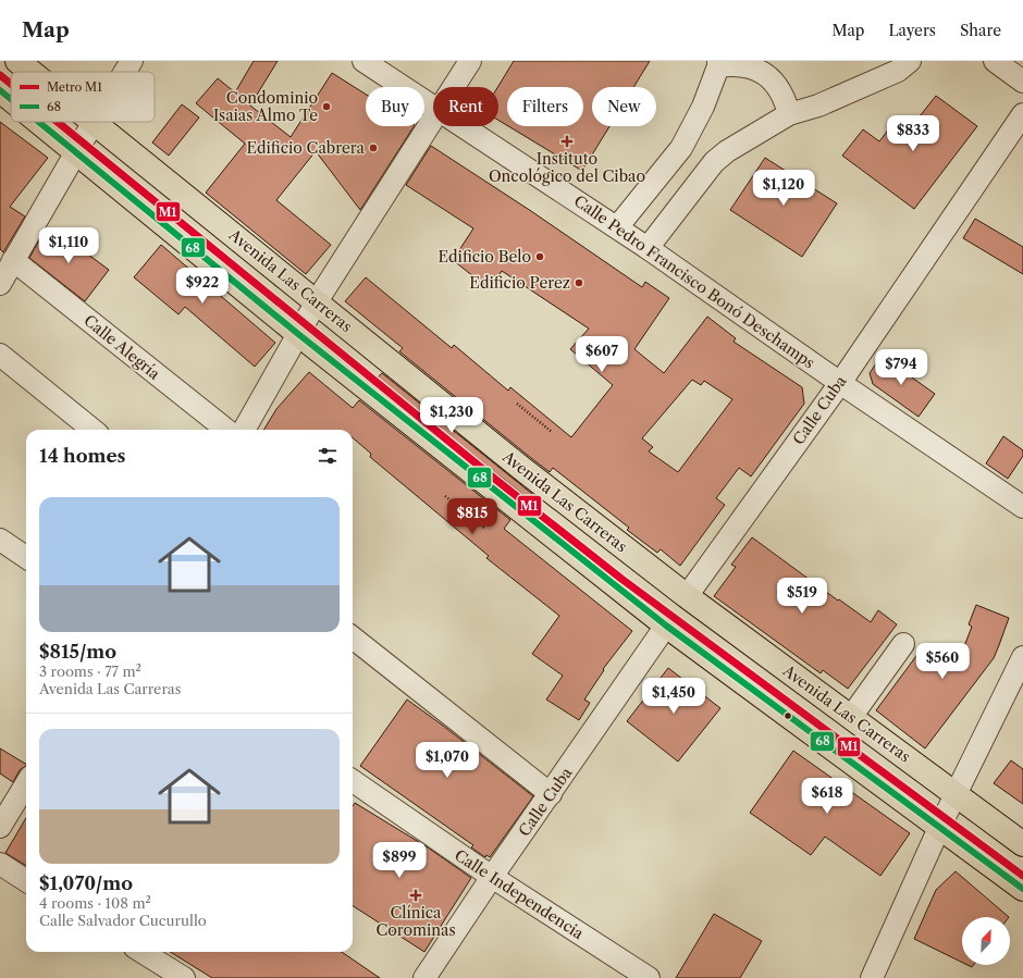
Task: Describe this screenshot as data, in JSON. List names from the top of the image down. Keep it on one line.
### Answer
{"streets":{"main road":["Avenida Las Carreras"],"street":["Calle Pedro Francisco Bonó Deschamps","Calle Alegría","Calle Cuba","Calle Independencia"]},"crossings":[["Avenida Las Carreras","Calle Cuba"],["Calle Pedro Francisco Bonó Deschamps","Calle Cuba"],["Calle Cuba","Calle Independencia"]],"places":{"other":["Condominio Isaias Almo Te","Edificio Cabrera","Edificio Belo","Edificio Perez"],"health":["Instituto Oncológico del Cibao","Clínica Corominas"]},"lines":["metro line M1","transit line 68"],"legend":["Metro M1","68"],"north":"top right","page":{"header":"Map","nav":["Map","Layers","Share"],"chip":["Buy","Rent","Filters","New"],"price":["$833","$1,120","$1,110","$922","$607","$794","$1,230","$815","$519","$560","$1,450","$1,070","$618","$899"],"heading":"14 homes","list":[{"name":"$815/mo","note":"3 rooms · 77 m² · Avenida Las Carreras"},{"name":"$1,070/mo","note":"4 rooms · 108 m² · Calle Salvador Cucurullo"}]}}
